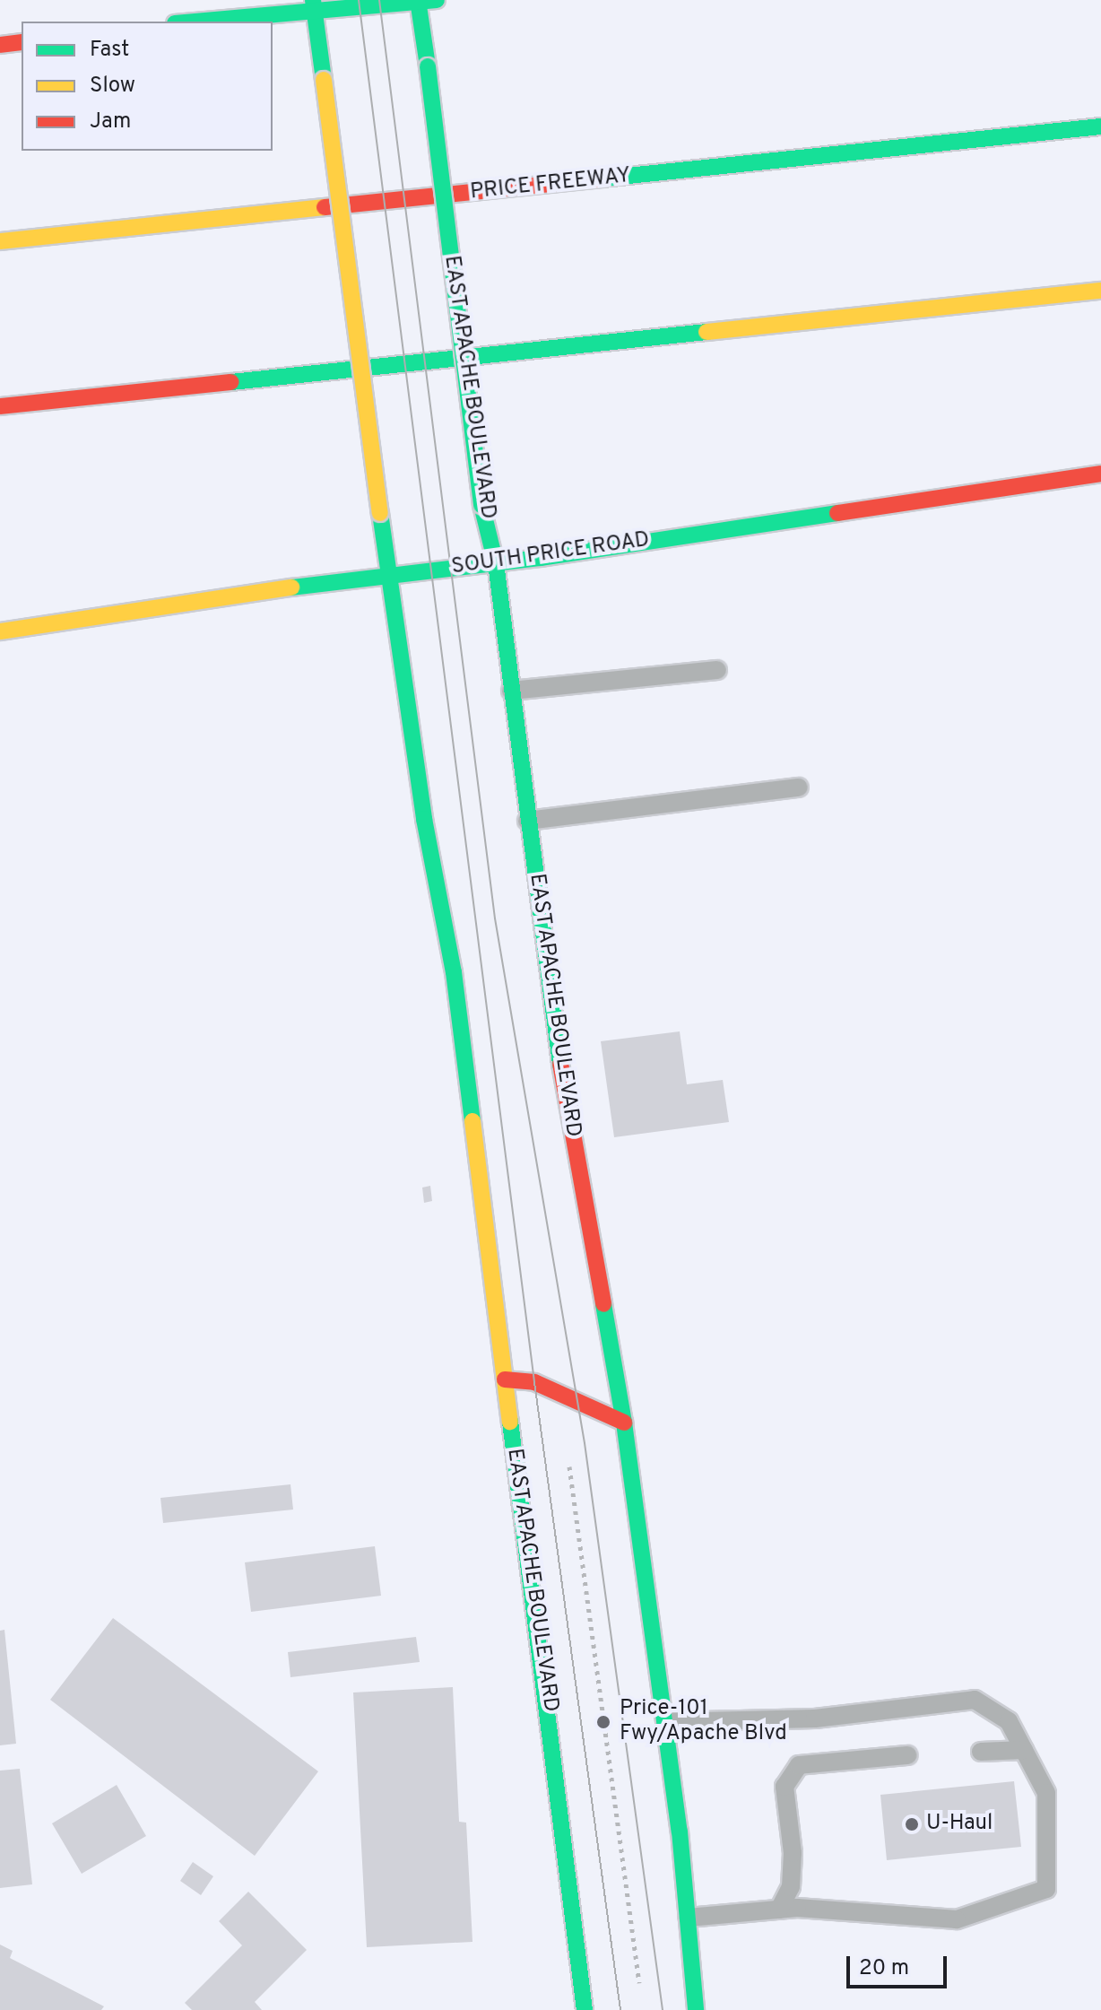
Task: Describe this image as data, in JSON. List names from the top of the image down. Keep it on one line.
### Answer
{"streets":{"main road":["PRICE FREEWAY","EAST APACHE BOULEVARD","SOUTH PRICE ROAD"]},"crossings":[["EAST APACHE BOULEVARD","SOUTH PRICE ROAD"]],"places":["Price-101 Fwy/Apache Blvd","U-Haul"],"legend":["Fast","Slow","Jam"],"scale_bar":"20 m"}
